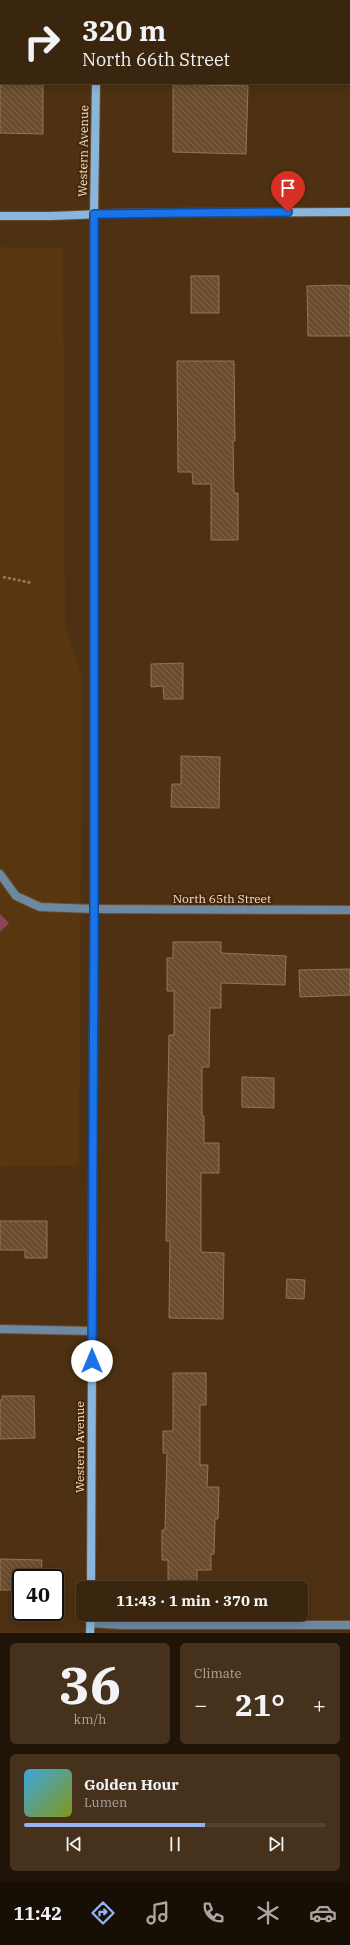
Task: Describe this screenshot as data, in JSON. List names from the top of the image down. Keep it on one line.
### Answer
{"streets":{"street":["Western Avenue","North 65th Street"]},"crossings":[["Western Avenue","North 65th Street"]],"page":{"turn":["320 m","North 66th Street"],"limit":"40","trip":"11:43 · 1 min · 370 m","tile":[["36","km/h"],"Climate"],"heat":["−","21°","+"],"song":["Golden Hour","Lumen"],"tabs":"11:42"}}
